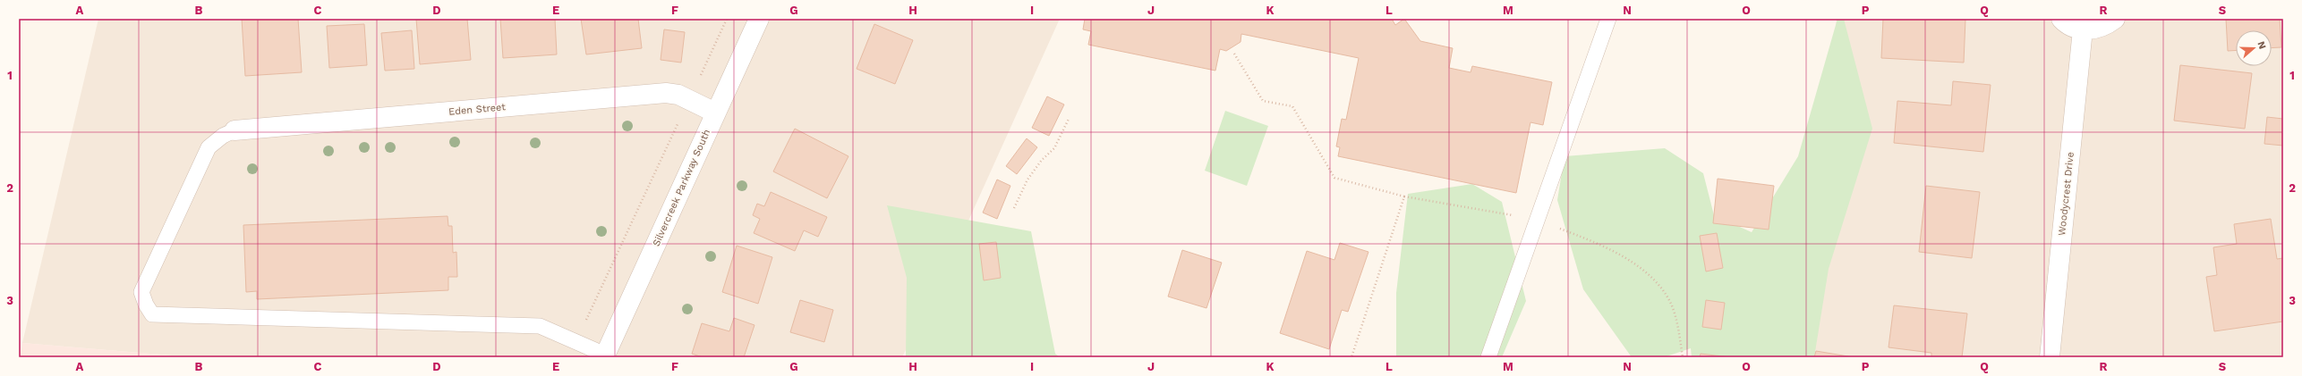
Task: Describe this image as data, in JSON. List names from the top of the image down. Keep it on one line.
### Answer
{"streets":{"street":["Eden Street","Silvercreek Parkway South","Woodycrest Drive"]},"crossings":[["Eden Street","Silvercreek Parkway South"]],"north":"right","grid":{"columns":["A","B","C","D","E","F","G","H","I","J","K","L","M","N","O","P","Q","R","S"],"rows":["1","2","3"]}}
